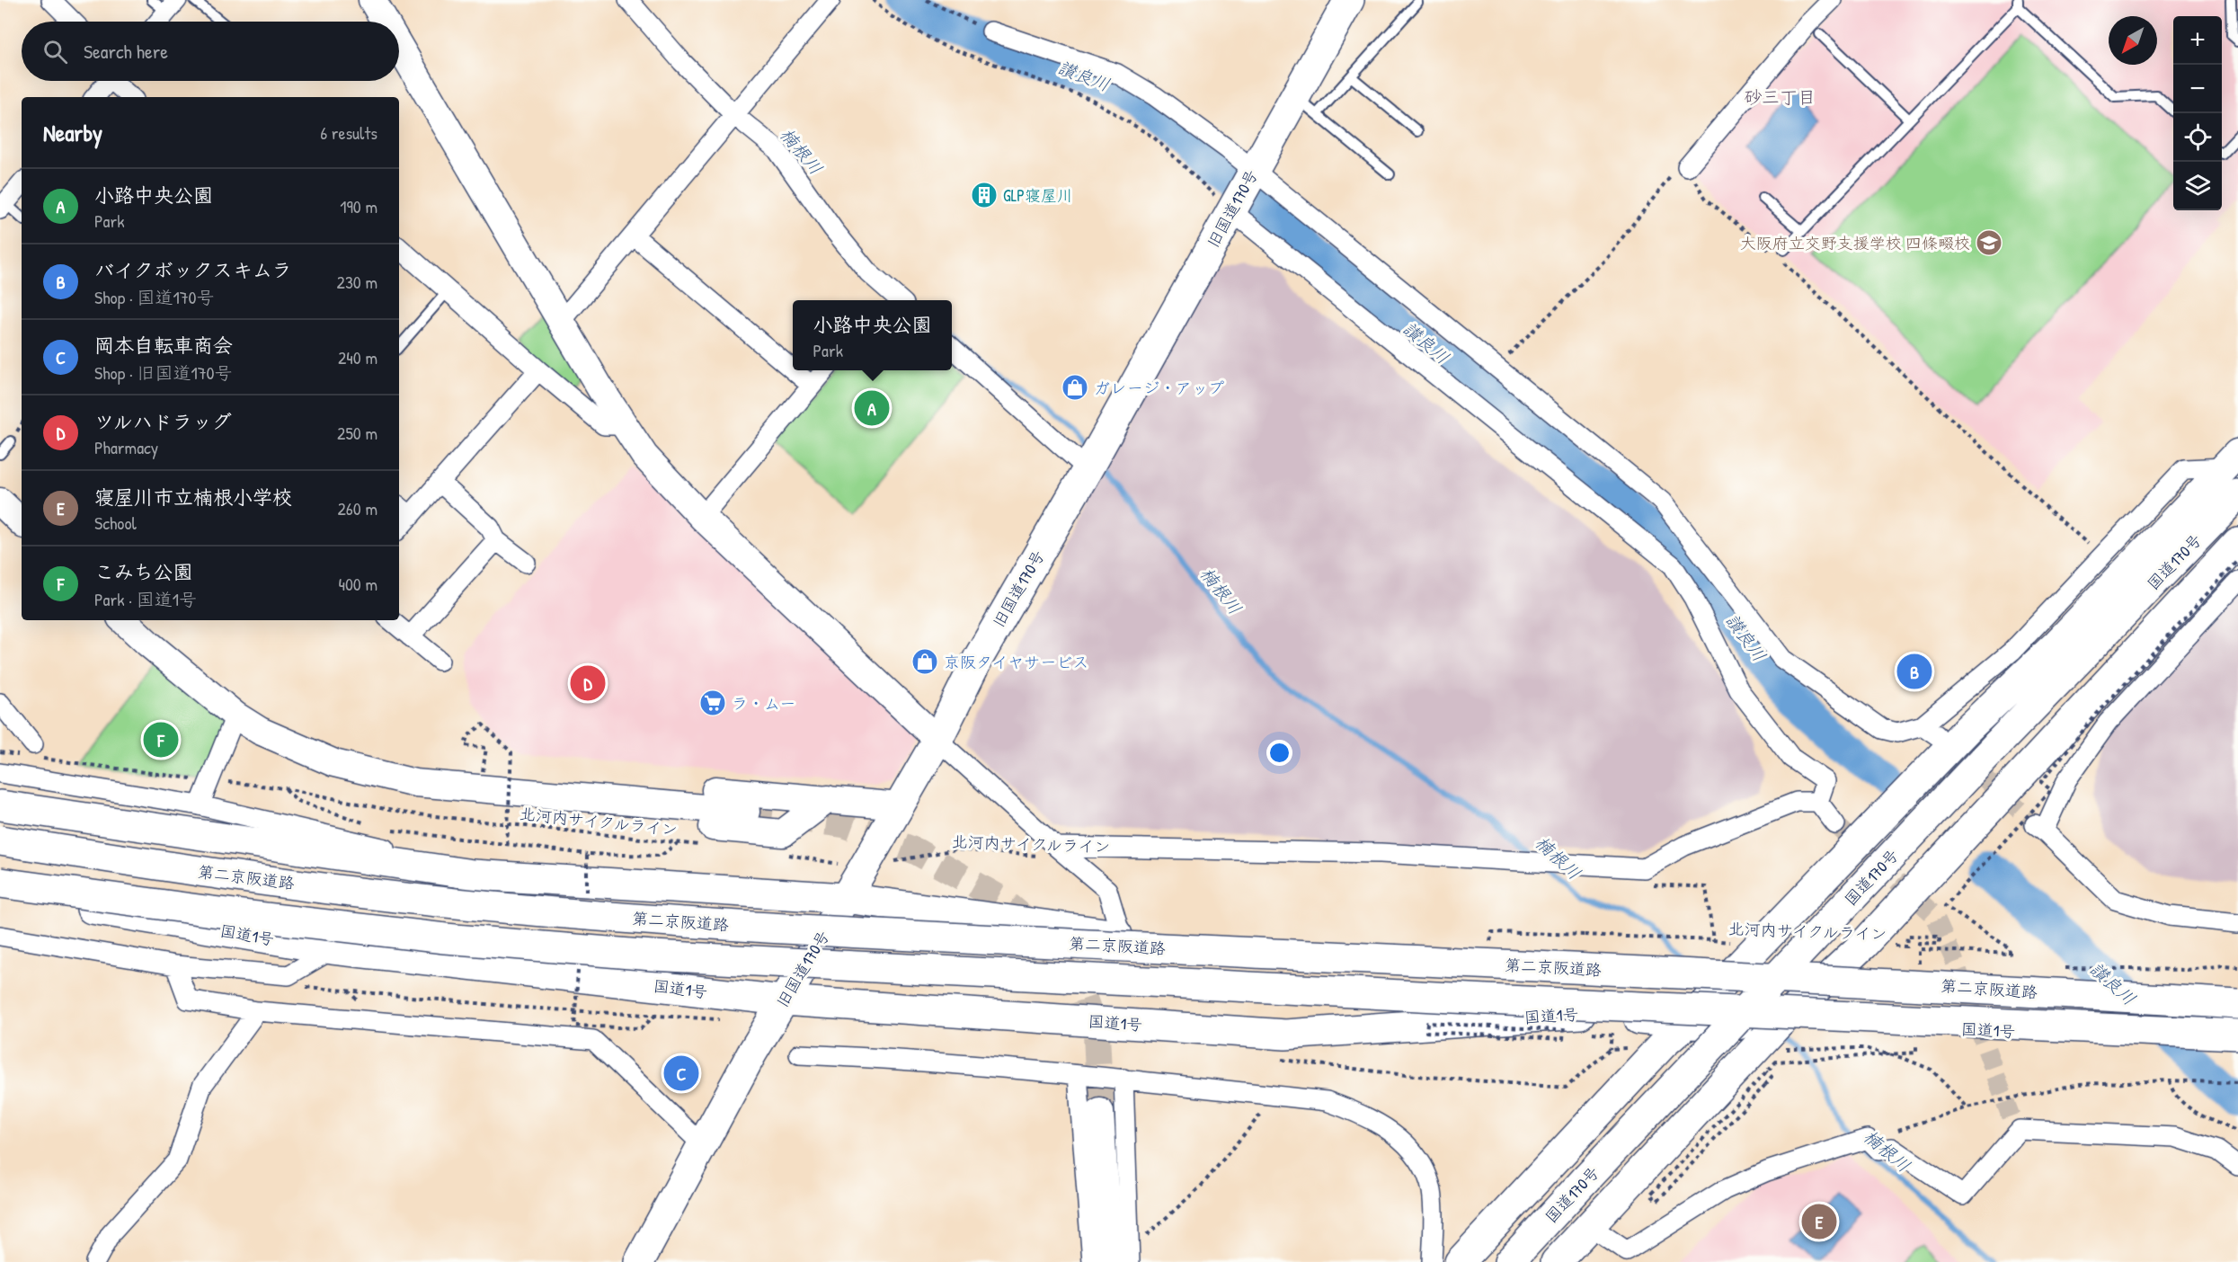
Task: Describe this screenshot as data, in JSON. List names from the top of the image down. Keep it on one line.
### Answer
{"streets":{"highway":["旧国道170号","国道170号","第二京阪道路","国道1号"],"path":["北河内サイクルライン"]},"crossings":[["旧国道170号","北河内サイクルライン"],["旧国道170号","国道1号"]],"districts":["砂三丁目"],"water":["讃良川","楠根川"],"places":{"building":["GLP寝屋川"],"school or university":["大阪府立交野支援学校 四條畷校"],"shop":["ガレージ・アップ","京阪タイヤサービス"],"supermarket":["ラ・ムー"]},"north":"bottom left","page":{"map_buttons":["+","−"],"search":"Search here","heading":["Nearby","6 results"],"list":[{"mark":"A","name":"小路中央公園","note":"Park","value":"190 m"},{"mark":"B","name":"バイクボックスキムラ","note":"Shop · 国道170号","value":"230 m"},{"mark":"C","name":"岡本自転車商会","note":"Shop · 旧国道170号","value":"240 m"},{"mark":"D","name":"ツルハドラッグ","note":"Pharmacy","value":"250 m"},{"mark":"E","name":"寝屋川市立楠根小学校","note":"School","value":"260 m"},{"mark":"F","name":"こみち公園","note":"Park · 国道1号","value":"400 m"}],"popup":["小路中央公園","Park"],"pins":["A","B","D","F","C","E"]}}
